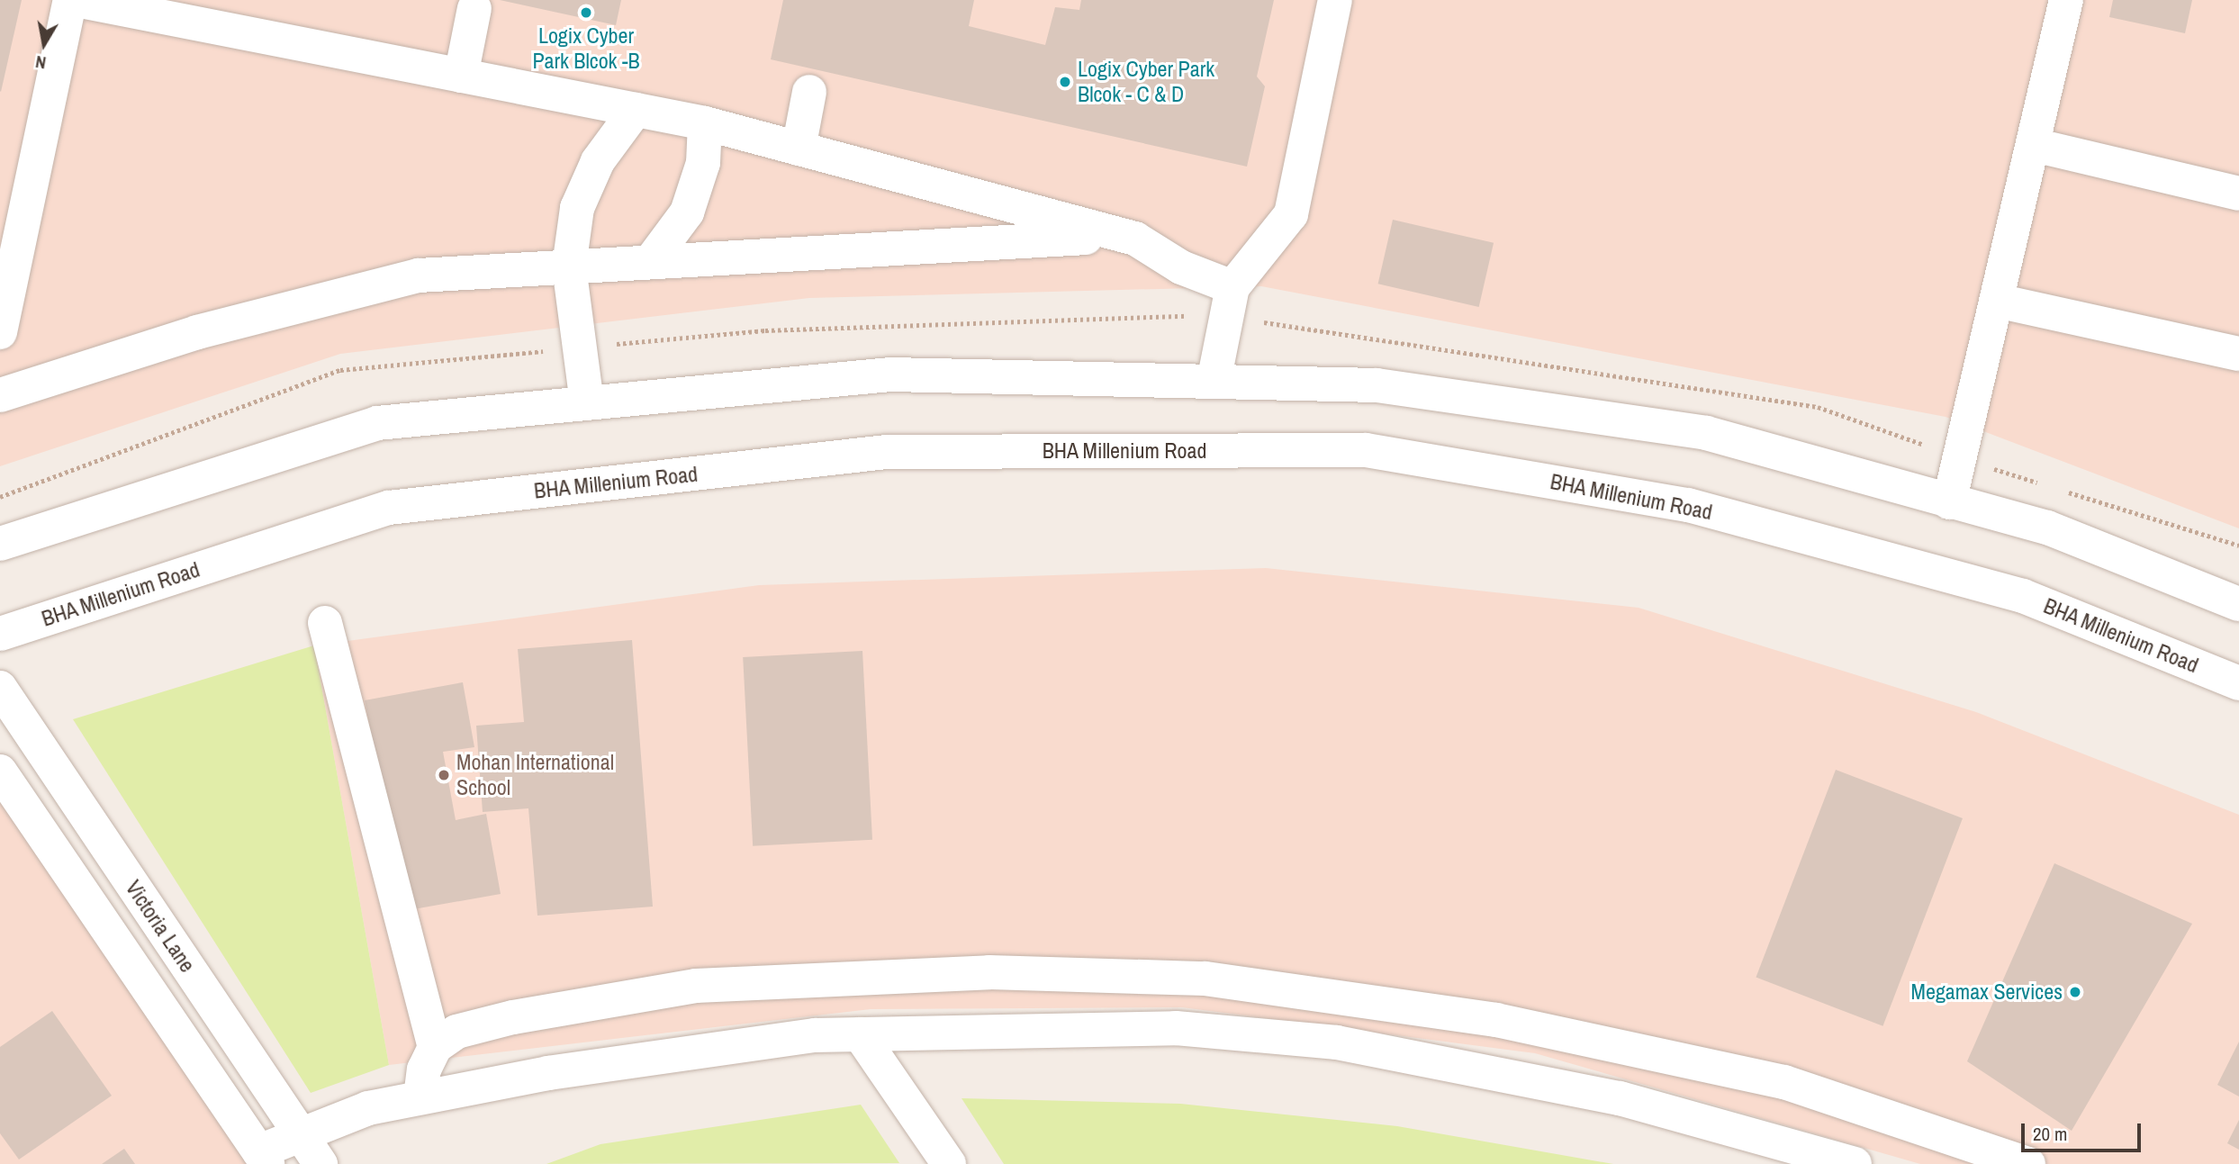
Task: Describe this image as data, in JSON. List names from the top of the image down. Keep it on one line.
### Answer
{"streets":{"street":["BHA Millenium Road","Victoria Lane"]},"places":["Logix Cyber Park Blcok -B","Logix Cyber Park Blcok - C & D","Mohan International School","Megamax Services"],"scale_bar":"20 m","north":"bottom"}
